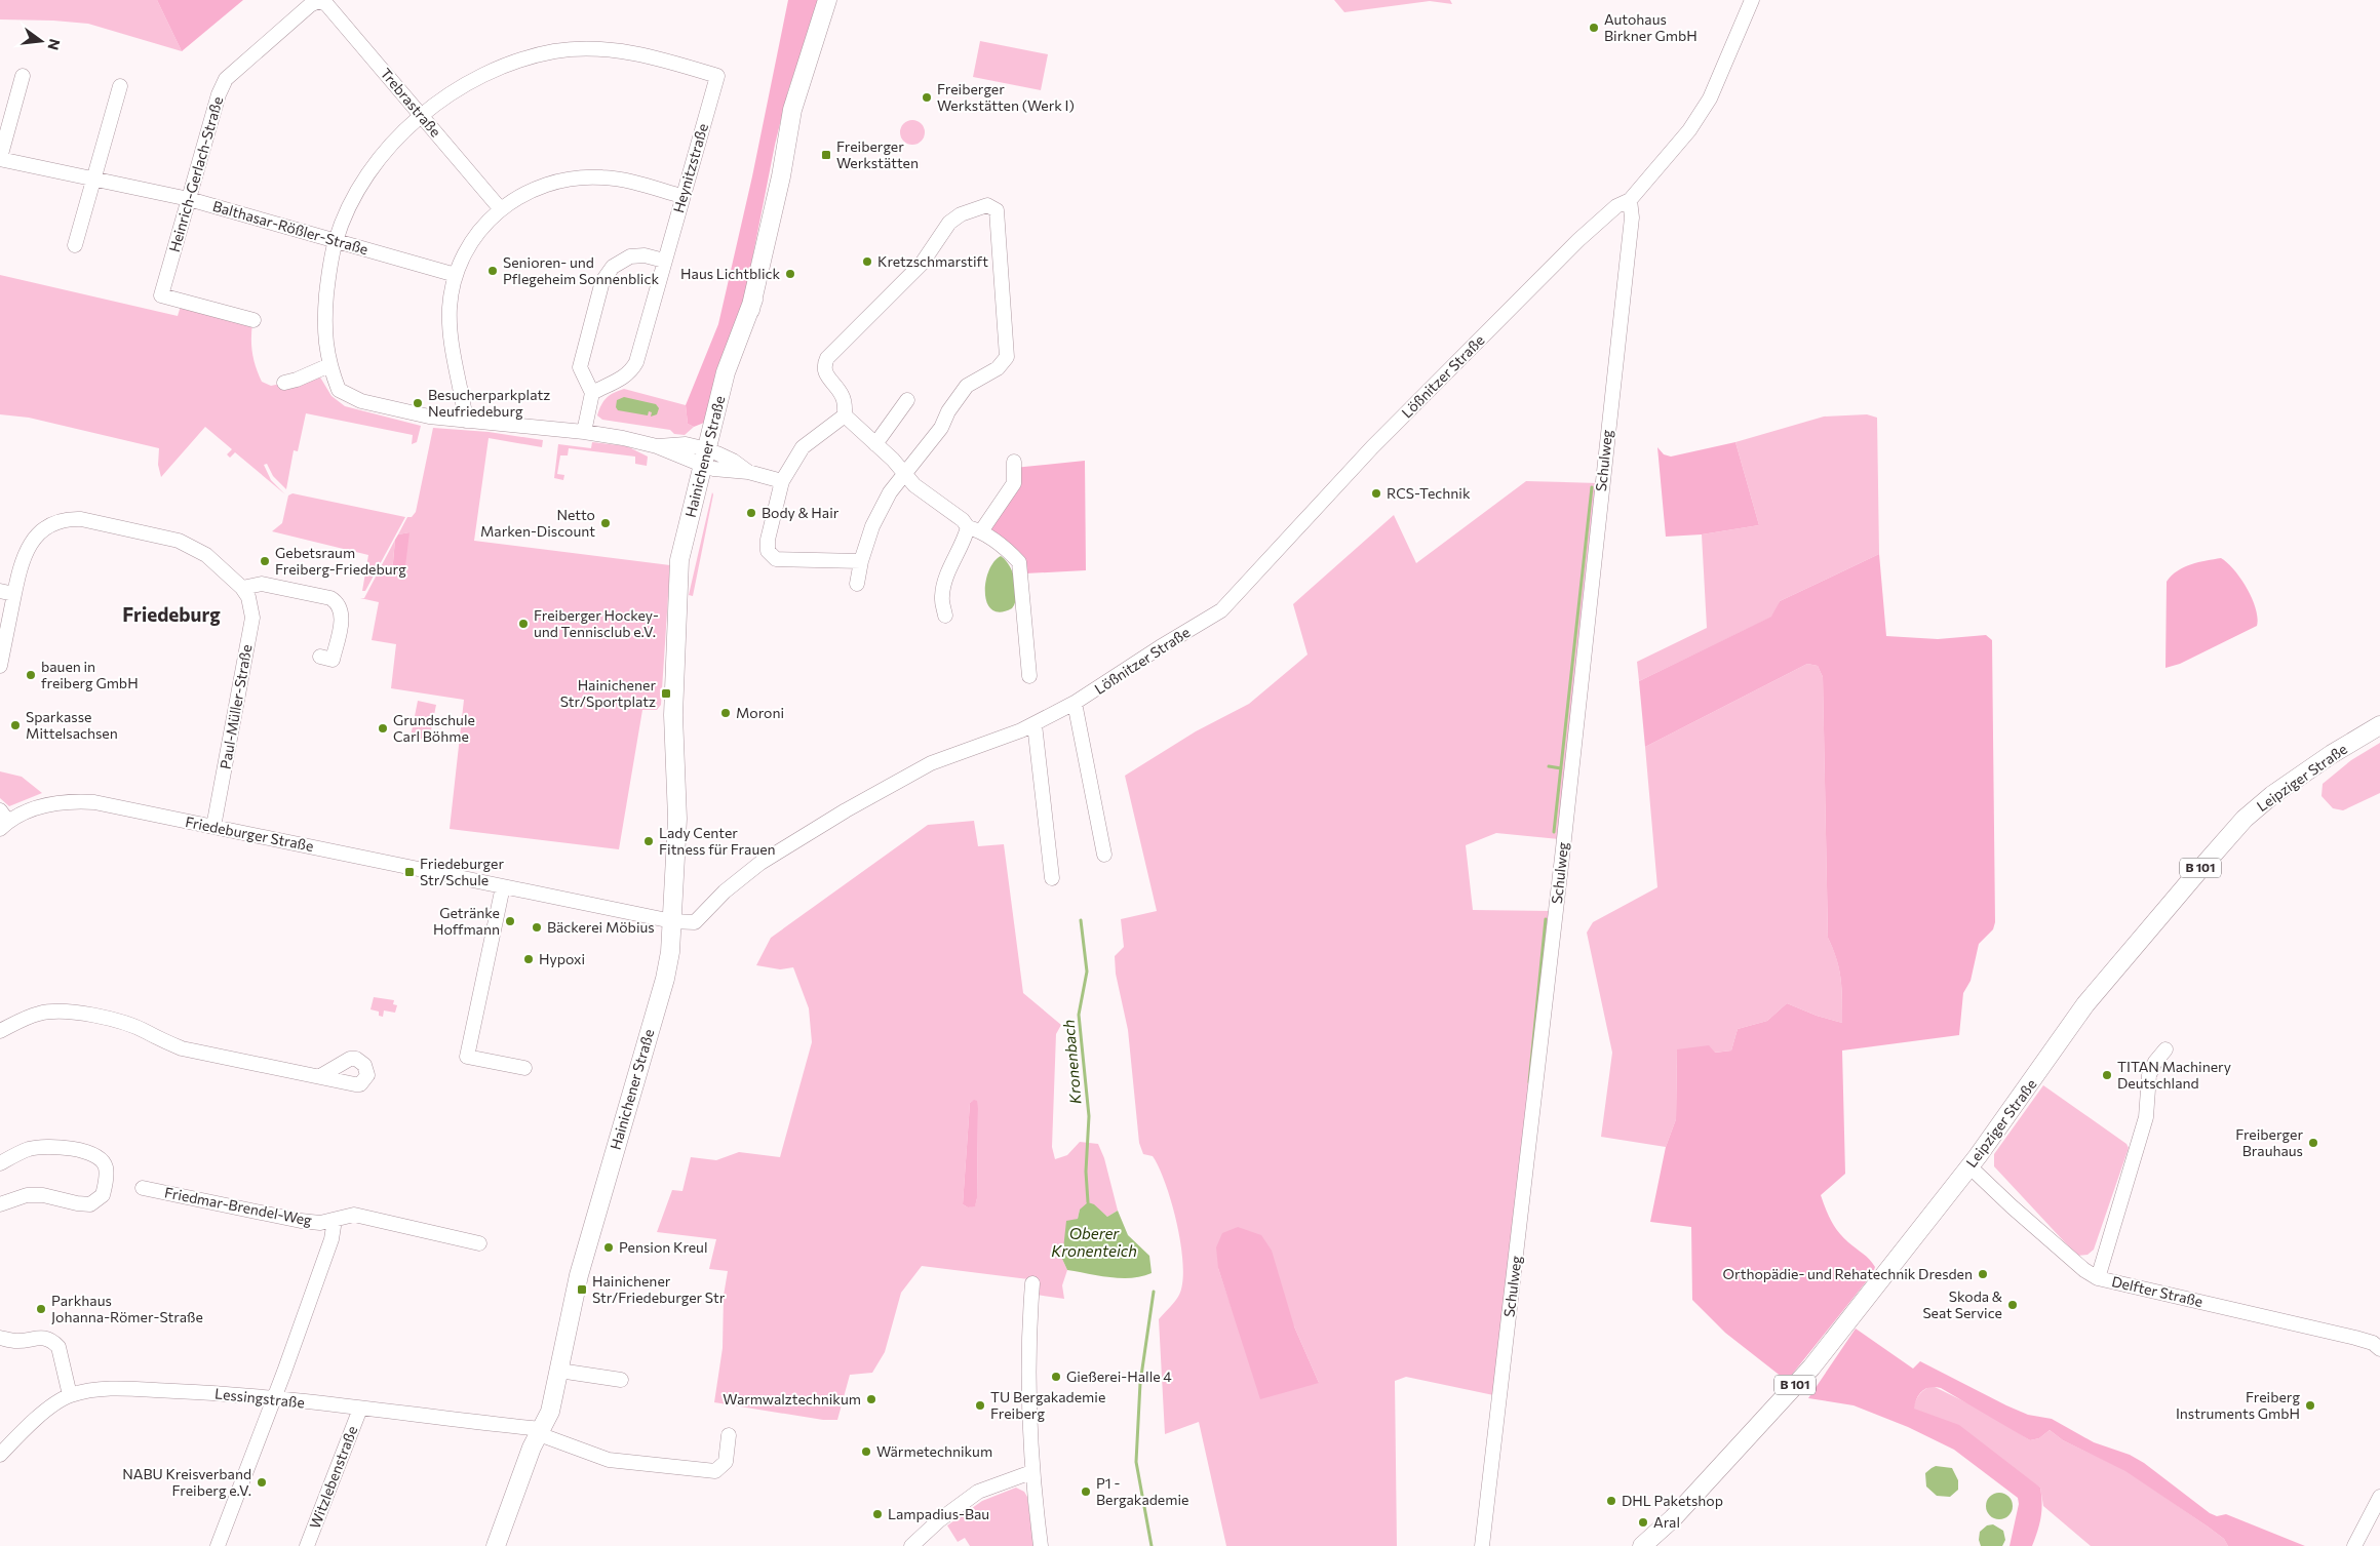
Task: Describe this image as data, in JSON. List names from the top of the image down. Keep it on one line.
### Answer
{"streets":{"main road":["Hainichener Straße","Leipziger Straße","B 101"],"street":["Trebrastraße","Heynitzstraße","Heinrich-Gerlach-Straße","Balthasar-Rößler-Straße","Lößnitzer Straße","Schulweg","Paul-Müller-Straße","Friedeburger Straße","Friedmar-Brendel-Weg","Delfter Straße","Lessingstraße","Witzlebenstraße"]},"crossings":[["Trebrastraße","Heynitzstraße"],["Trebrastraße","Heinrich-Gerlach-Straße"],["Heinrich-Gerlach-Straße","Balthasar-Rößler-Straße"],["Lößnitzer Straße","Hainichener Straße"],["Lößnitzer Straße","Schulweg"],["Lößnitzer Straße","Friedeburger Straße"],["Hainichener Straße","Friedeburger Straße"],["Hainichener Straße","Lessingstraße"],["Paul-Müller-Straße","Friedeburger Straße"],["Leipziger Straße","Delfter Straße"],["Lessingstraße","Witzlebenstraße"]],"districts":["Friedeburg"],"water":["Kronenbach","Oberer Kronenteich"],"places":{"other":["Autohaus Birkner GmbH","Freiberger Werkstätten (Werk I)","Kretzschmarstift","Senioren- und Pflegeheim Sonnenblick","Haus Lichtblick","Besucherparkplatz Neufriedeburg","RCS-Technik","Body & Hair","Netto Marken-Discount","Gebetsraum Freiberg-Friedeburg","Freiberger Hockey- und Tennisclub e.V.","bauen in freiberg GmbH","Moroni","Sparkasse Mittelsachsen","Grundschule Carl Böhme","Lady Center Fitness für Frauen","Getränke Hoffmann","Bäckerei Möbius","Hypoxi","TITAN Machinery Deutschland","Freiberger Brauhaus","Pension Kreul","Orthopädie- und Rehatechnik Dresden","Skoda & Seat Service","Parkhaus Johanna-Römer-Straße","Gießerei-Halle 4","Warmwalztechnikum","TU Bergakademie Freiberg","Freiberg Instruments GmbH","Wärmetechnikum","NABU Kreisverband Freiberg e.V.","P1 - Bergakademie","DHL Paketshop","Lampadius-Bau","Aral"],"transit":["Freiberger Werkstätten","Hainichener Str/Sportplatz","Friedeburger Str/Schule","Hainichener Str/Friedeburger Str"]},"north":"right"}
